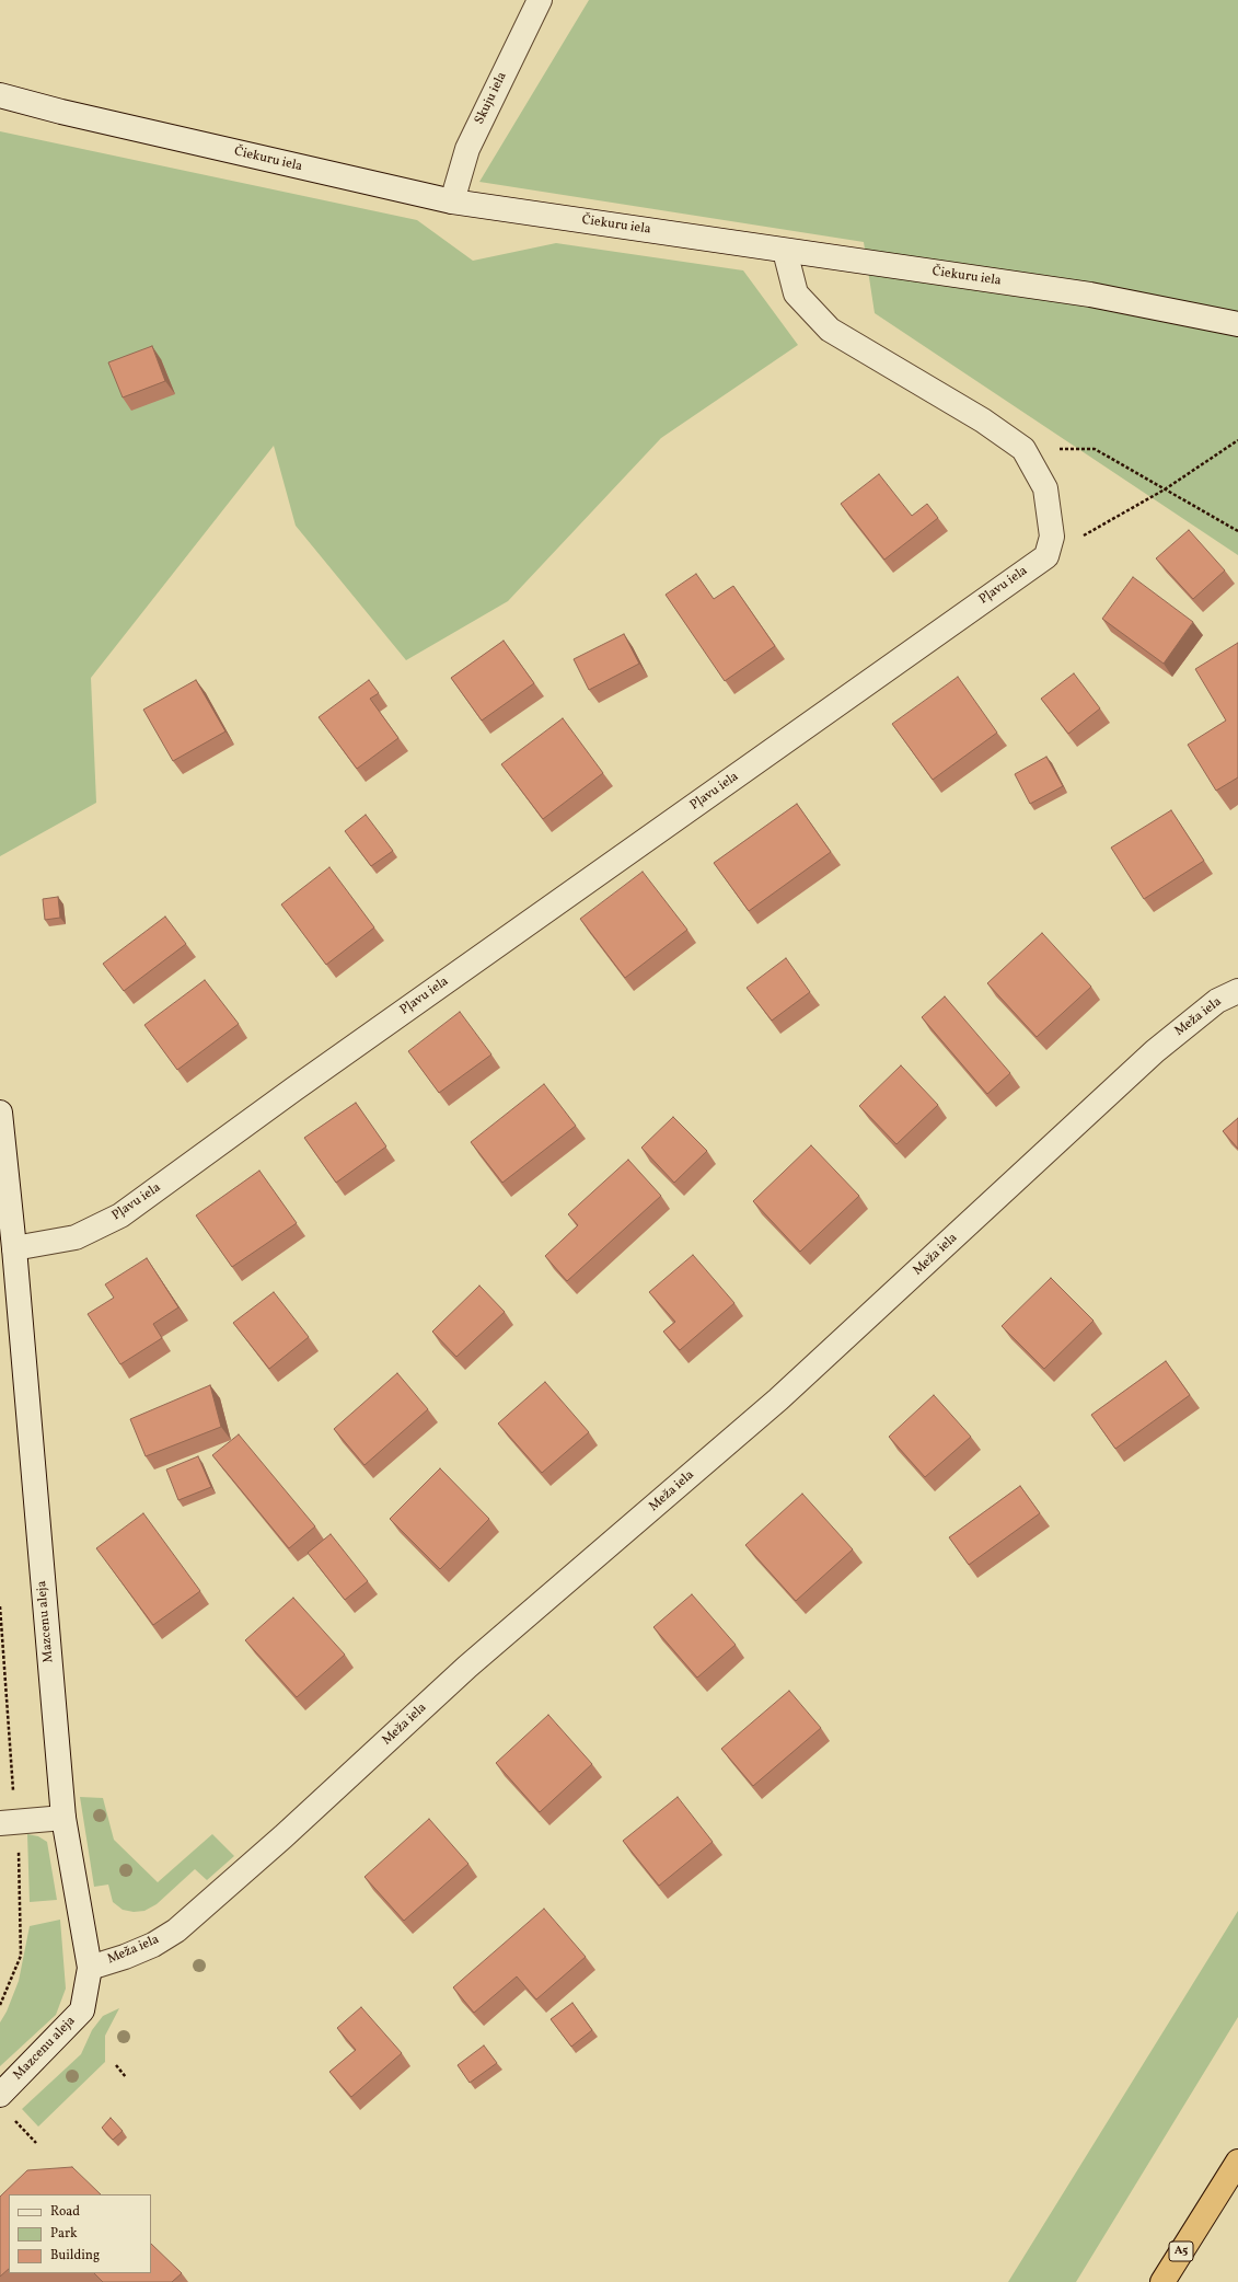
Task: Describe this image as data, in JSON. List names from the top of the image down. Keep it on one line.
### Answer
{"streets":{"highway":["A5"],"street":["Skuju iela","Čiekuru iela","Pļavu iela","Meža iela","Mazcenu aleja"]},"crossings":[["Skuju iela","Čiekuru iela"],["Pļavu iela","Mazcenu aleja"],["Meža iela","Mazcenu aleja"]],"legend":["Road","Park","Building"]}
